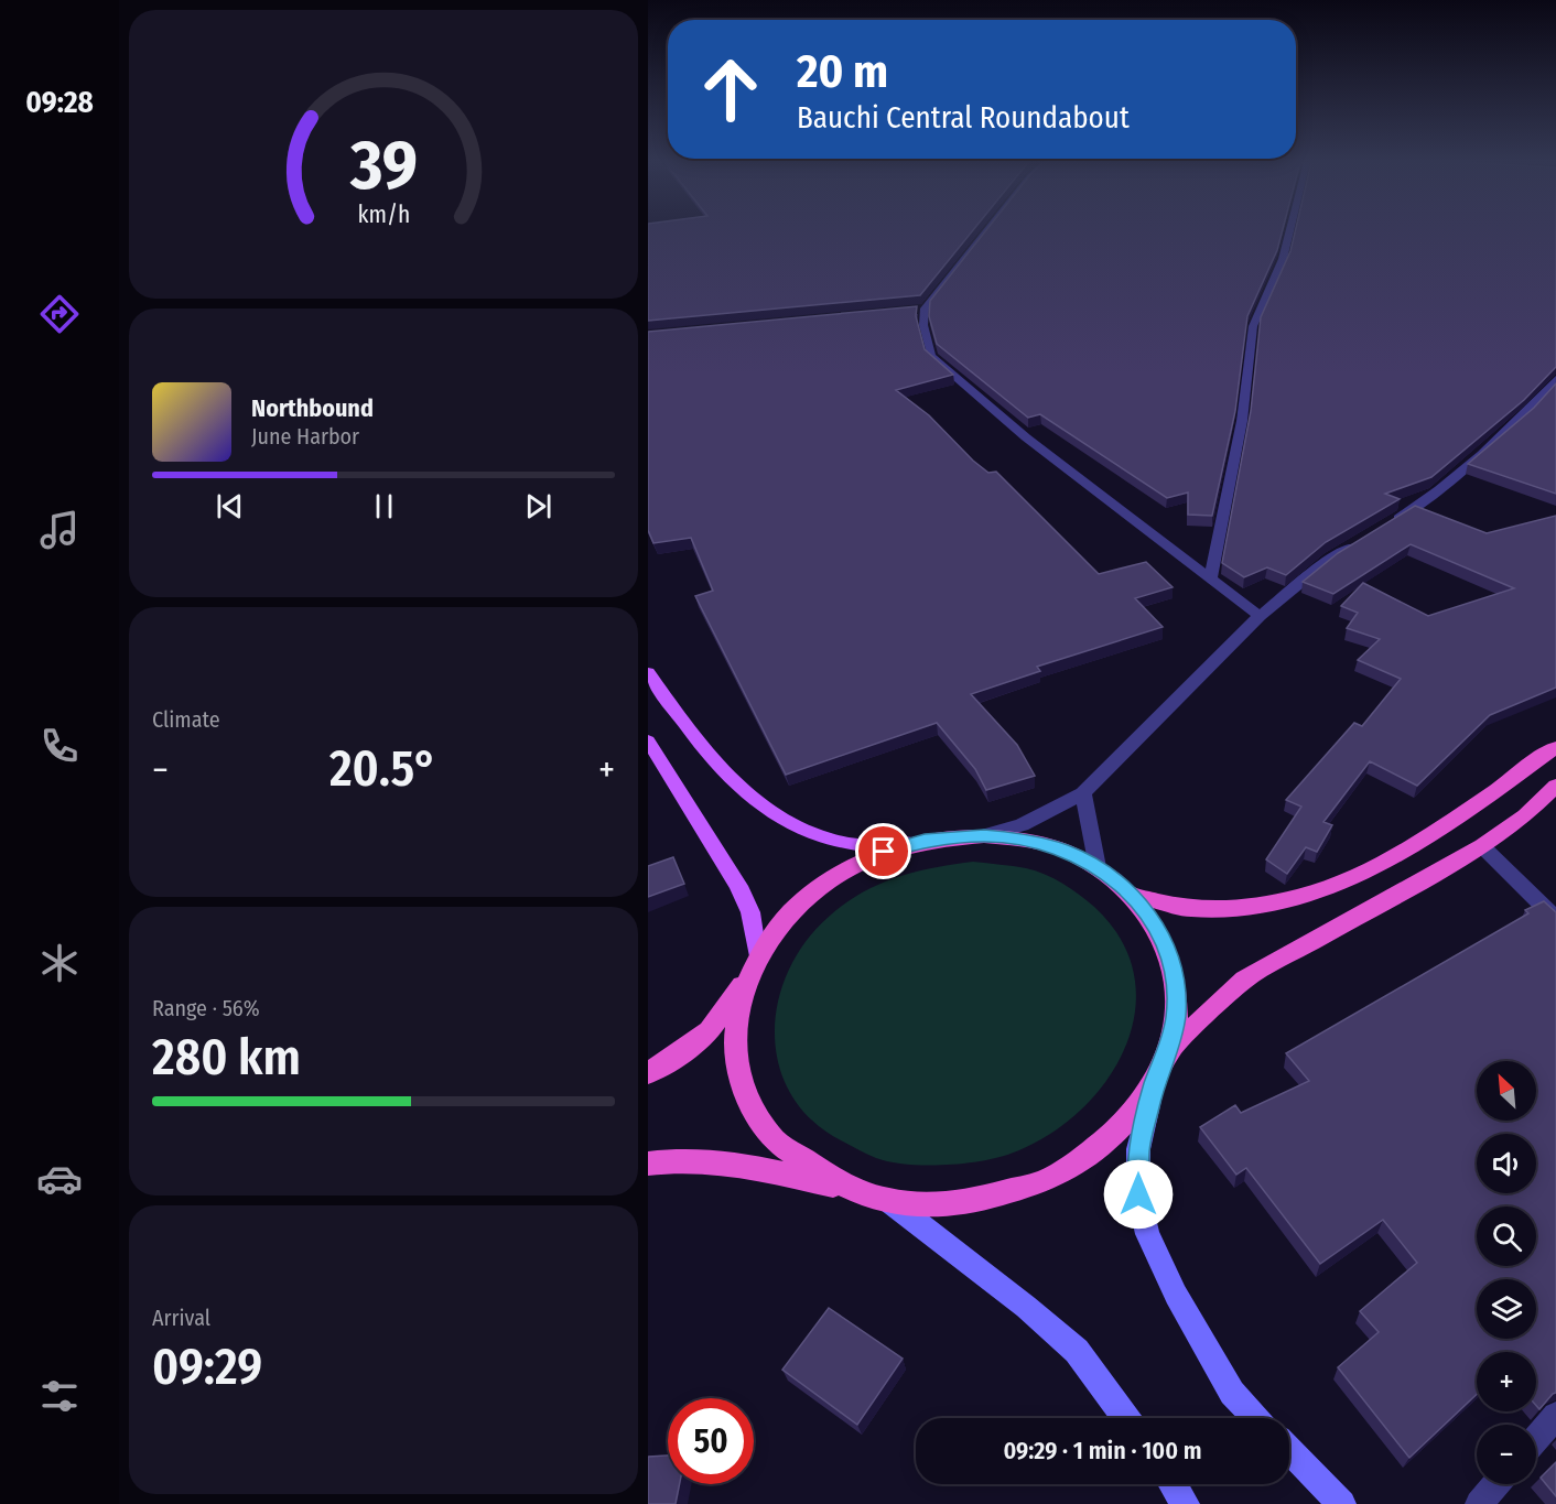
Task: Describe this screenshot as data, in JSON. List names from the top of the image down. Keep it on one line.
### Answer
{"north":"top left","page":{"tabs":"09:28","turn":["20 m","Bauchi Central Roundabout"],"song":["Northbound","June Harbor"],"tile":["Climate",["Range · 56%","280 km"],["Arrival","09:29"]],"heat":["−","20.5°","+"],"map_buttons":["+","−"],"limit":"50","trip":"09:29 · 1 min · 100 m","gauge":["39","km/h"]}}
